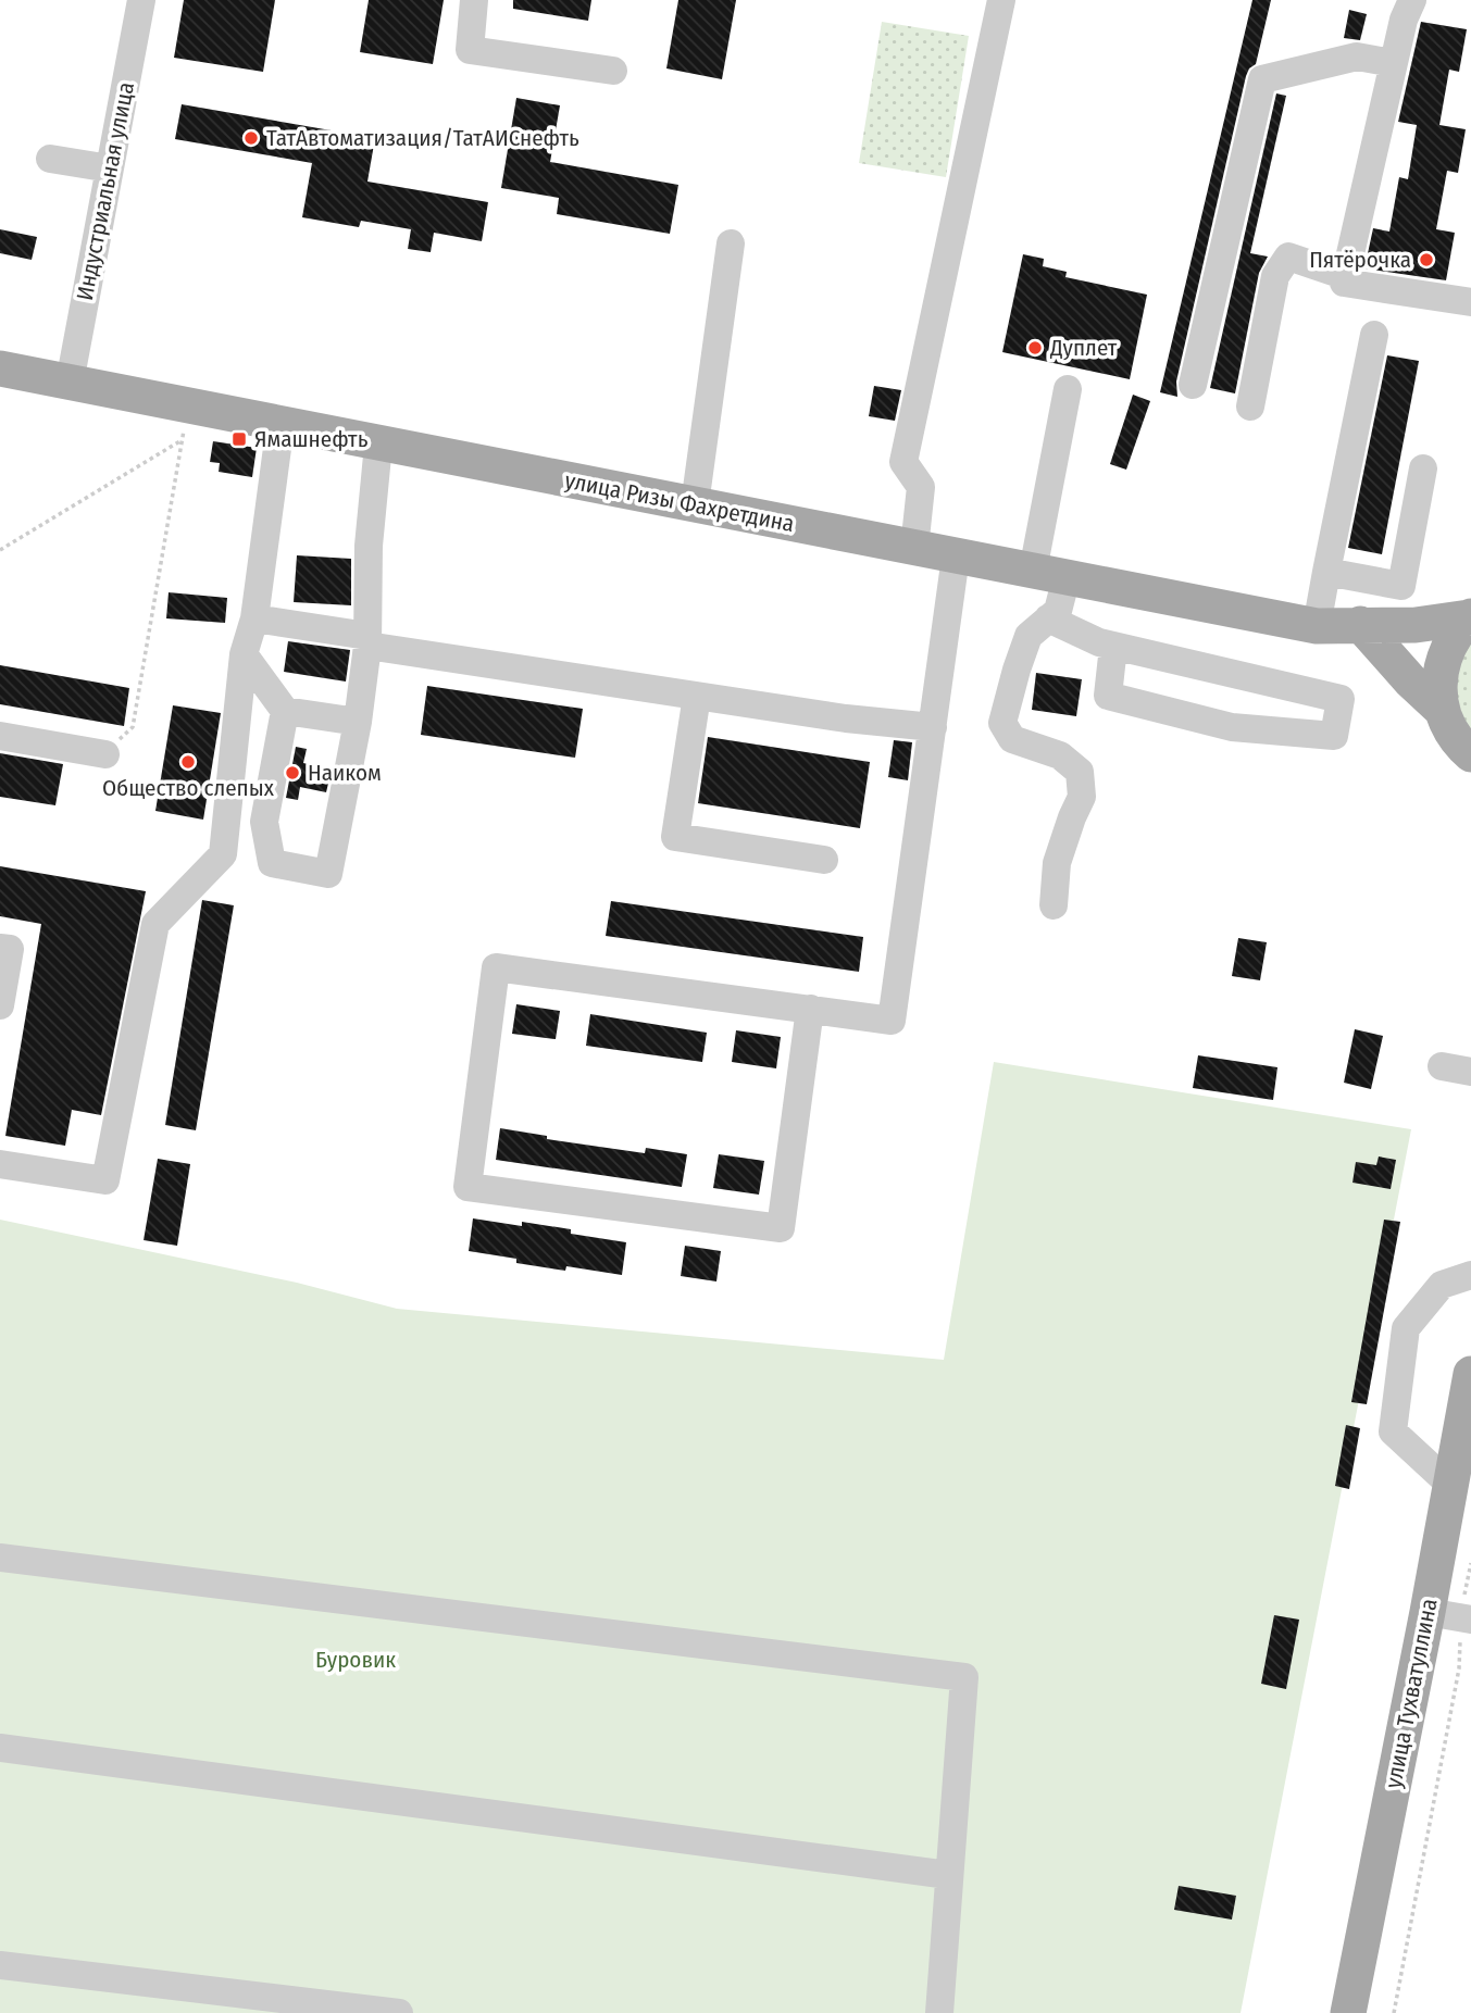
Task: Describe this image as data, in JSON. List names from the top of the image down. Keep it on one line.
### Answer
{"streets":{"main road":["улица Ризы Фахретдина","улица Тухватуллина"],"street":["Индустриальная улица"]},"crossings":[["Индустриальная улица","улица Ризы Фахретдина"]],"parks":["Буровик"],"places":{"other":["ТатАвтоматизация/ТатАИСнефть","Пятёрочка","Дуплет","Общество слепых","Наиком"],"transit":["Ямашнефть"]}}
